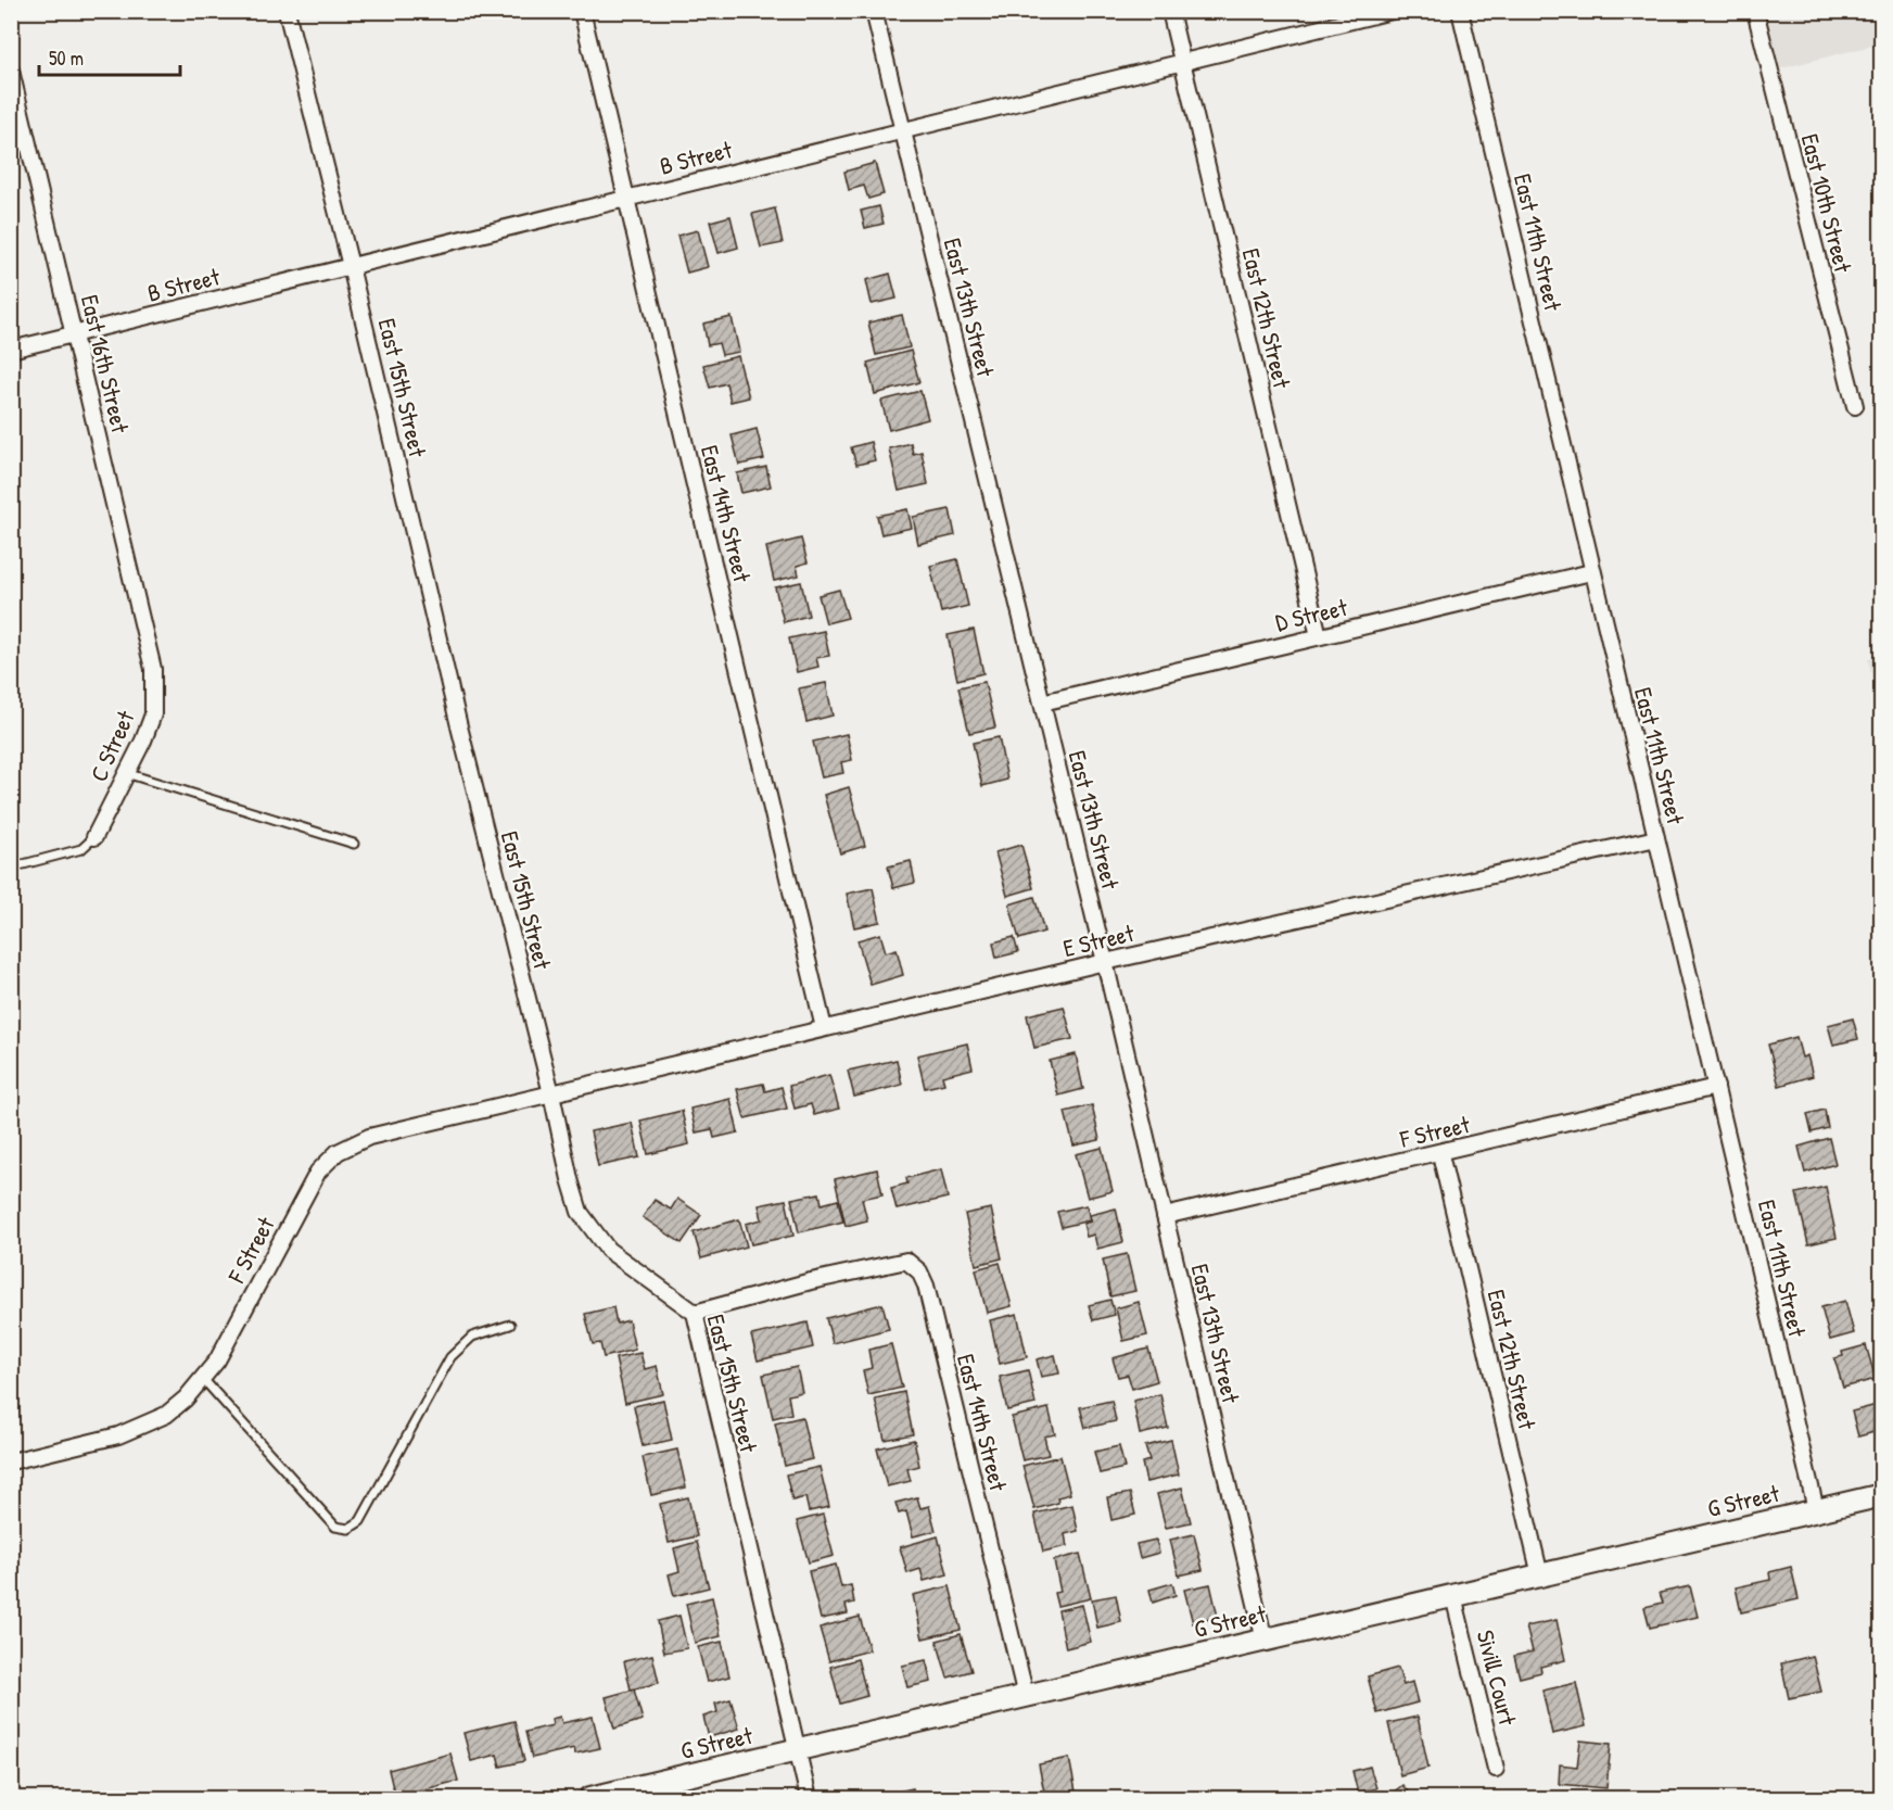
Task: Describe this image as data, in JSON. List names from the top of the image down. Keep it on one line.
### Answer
{"streets":{"main road":["G Street"],"street":["B Street","East 10th Street","East 11th Street","East 13th Street","East 12th Street","East 16th Street","East 15th Street","East 14th Street","D Street","C Street","E Street","F Street","Sivill Court"]},"crossings":[["B Street","East 13th Street"],["B Street","East 12th Street"],["B Street","East 16th Street"],["B Street","East 15th Street"],["B Street","East 14th Street"],["East 11th Street","D Street"],["East 11th Street","E Street"],["East 11th Street","F Street"],["East 11th Street","G Street"],["East 13th Street","D Street"],["East 13th Street","E Street"],["East 13th Street","F Street"],["East 13th Street","G Street"],["East 12th Street","D Street"],["East 12th Street","F Street"],["East 12th Street","G Street"],["East 16th Street","C Street"],["East 15th Street","East 14th Street"],["East 15th Street","E Street"],["East 15th Street","F Street"],["East 15th Street","G Street"],["East 14th Street","E Street"],["East 14th Street","G Street"],["E Street","F Street"],["G Street","Sivill Court"]],"scale_bar":"50 m"}
